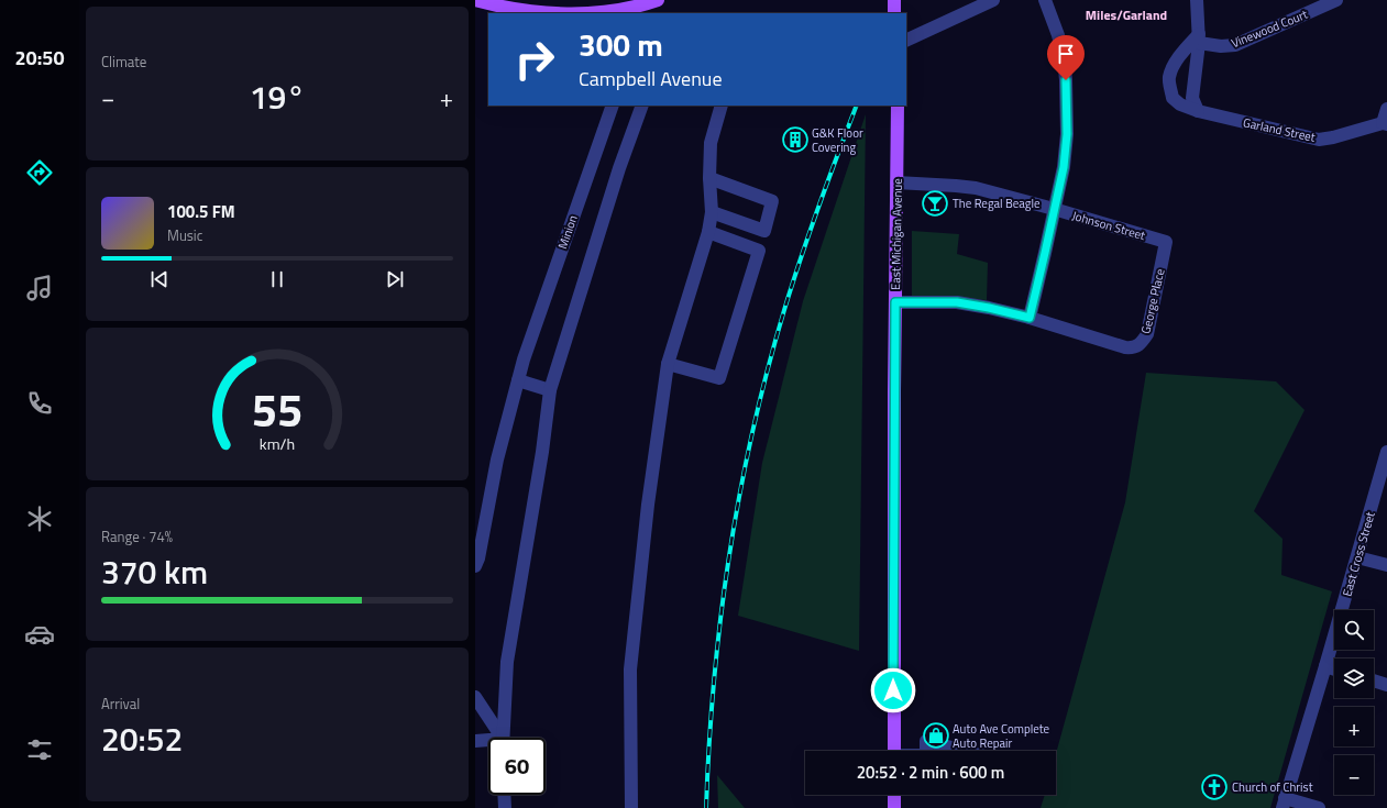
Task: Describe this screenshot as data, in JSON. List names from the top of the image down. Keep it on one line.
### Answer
{"streets":{"main road":["East Michigan Avenue"],"street":["Vinewood Court","Garland Street","Johnson Street","Minion","George Place","East Cross Street"]},"crossings":[["Vinewood Court","Garland Street"],["Johnson Street","East Michigan Avenue"],["Johnson Street","George Place"]],"districts":["Miles/Garland"],"places":{"building":["G&K Floor Covering"],"bar":["The Regal Beagle"],"shop":["Auto Ave Complete Auto Repair"],"church":["Church of Christ"]},"page":{"tabs":"20:50","tile":["Climate",["Range · 74%","370 km"],["Arrival","20:52"]],"turn":["300 m","Campbell Avenue"],"heat":["−","19°","+"],"song":["100.5 FM","Music"],"map_buttons":["+","−"],"limit":"60","trip":"20:52 · 2 min · 600 m","gauge":["55","km/h"]}}
